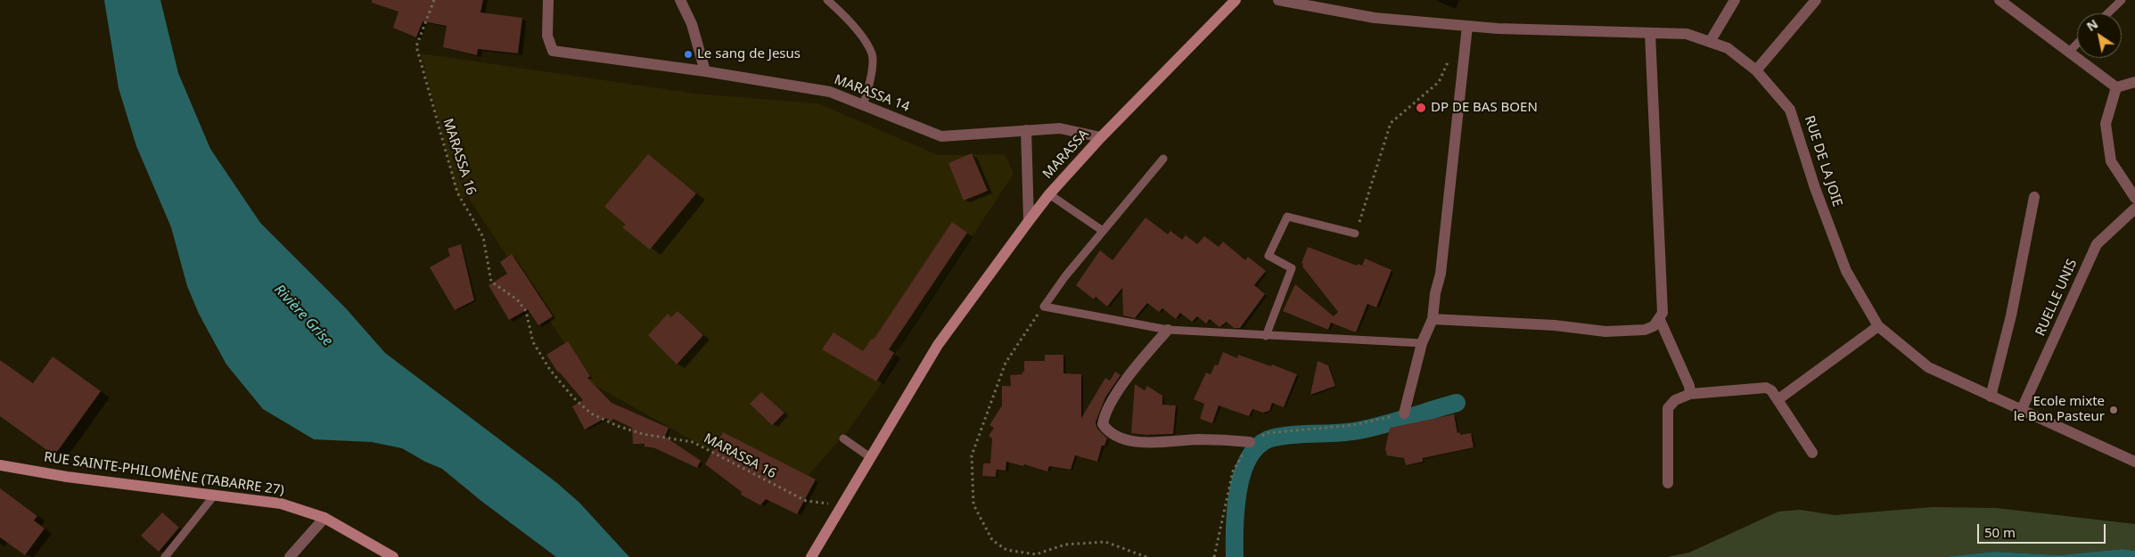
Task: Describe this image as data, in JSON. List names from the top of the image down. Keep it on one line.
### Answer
{"streets":{"main road":["MARASSA","RUE SAINTE-PHILOMÈNE (TABARRE 27)"],"street":["MARASSA 14","RUE DE LA JOIE","RUELLE UNIS"],"path":["MARASSA 16"]},"crossings":[["MARASSA 14","MARASSA"],["MARASSA","MARASSA 16"],["RUE DE LA JOIE","RUELLE UNIS"]],"water":["Rivière Grise"],"places":["Le sang de Jesus","DP DE BAS BOEN","Ecole mixte le Bon Pasteur"],"scale_bar":"50 m","north":"top left"}
